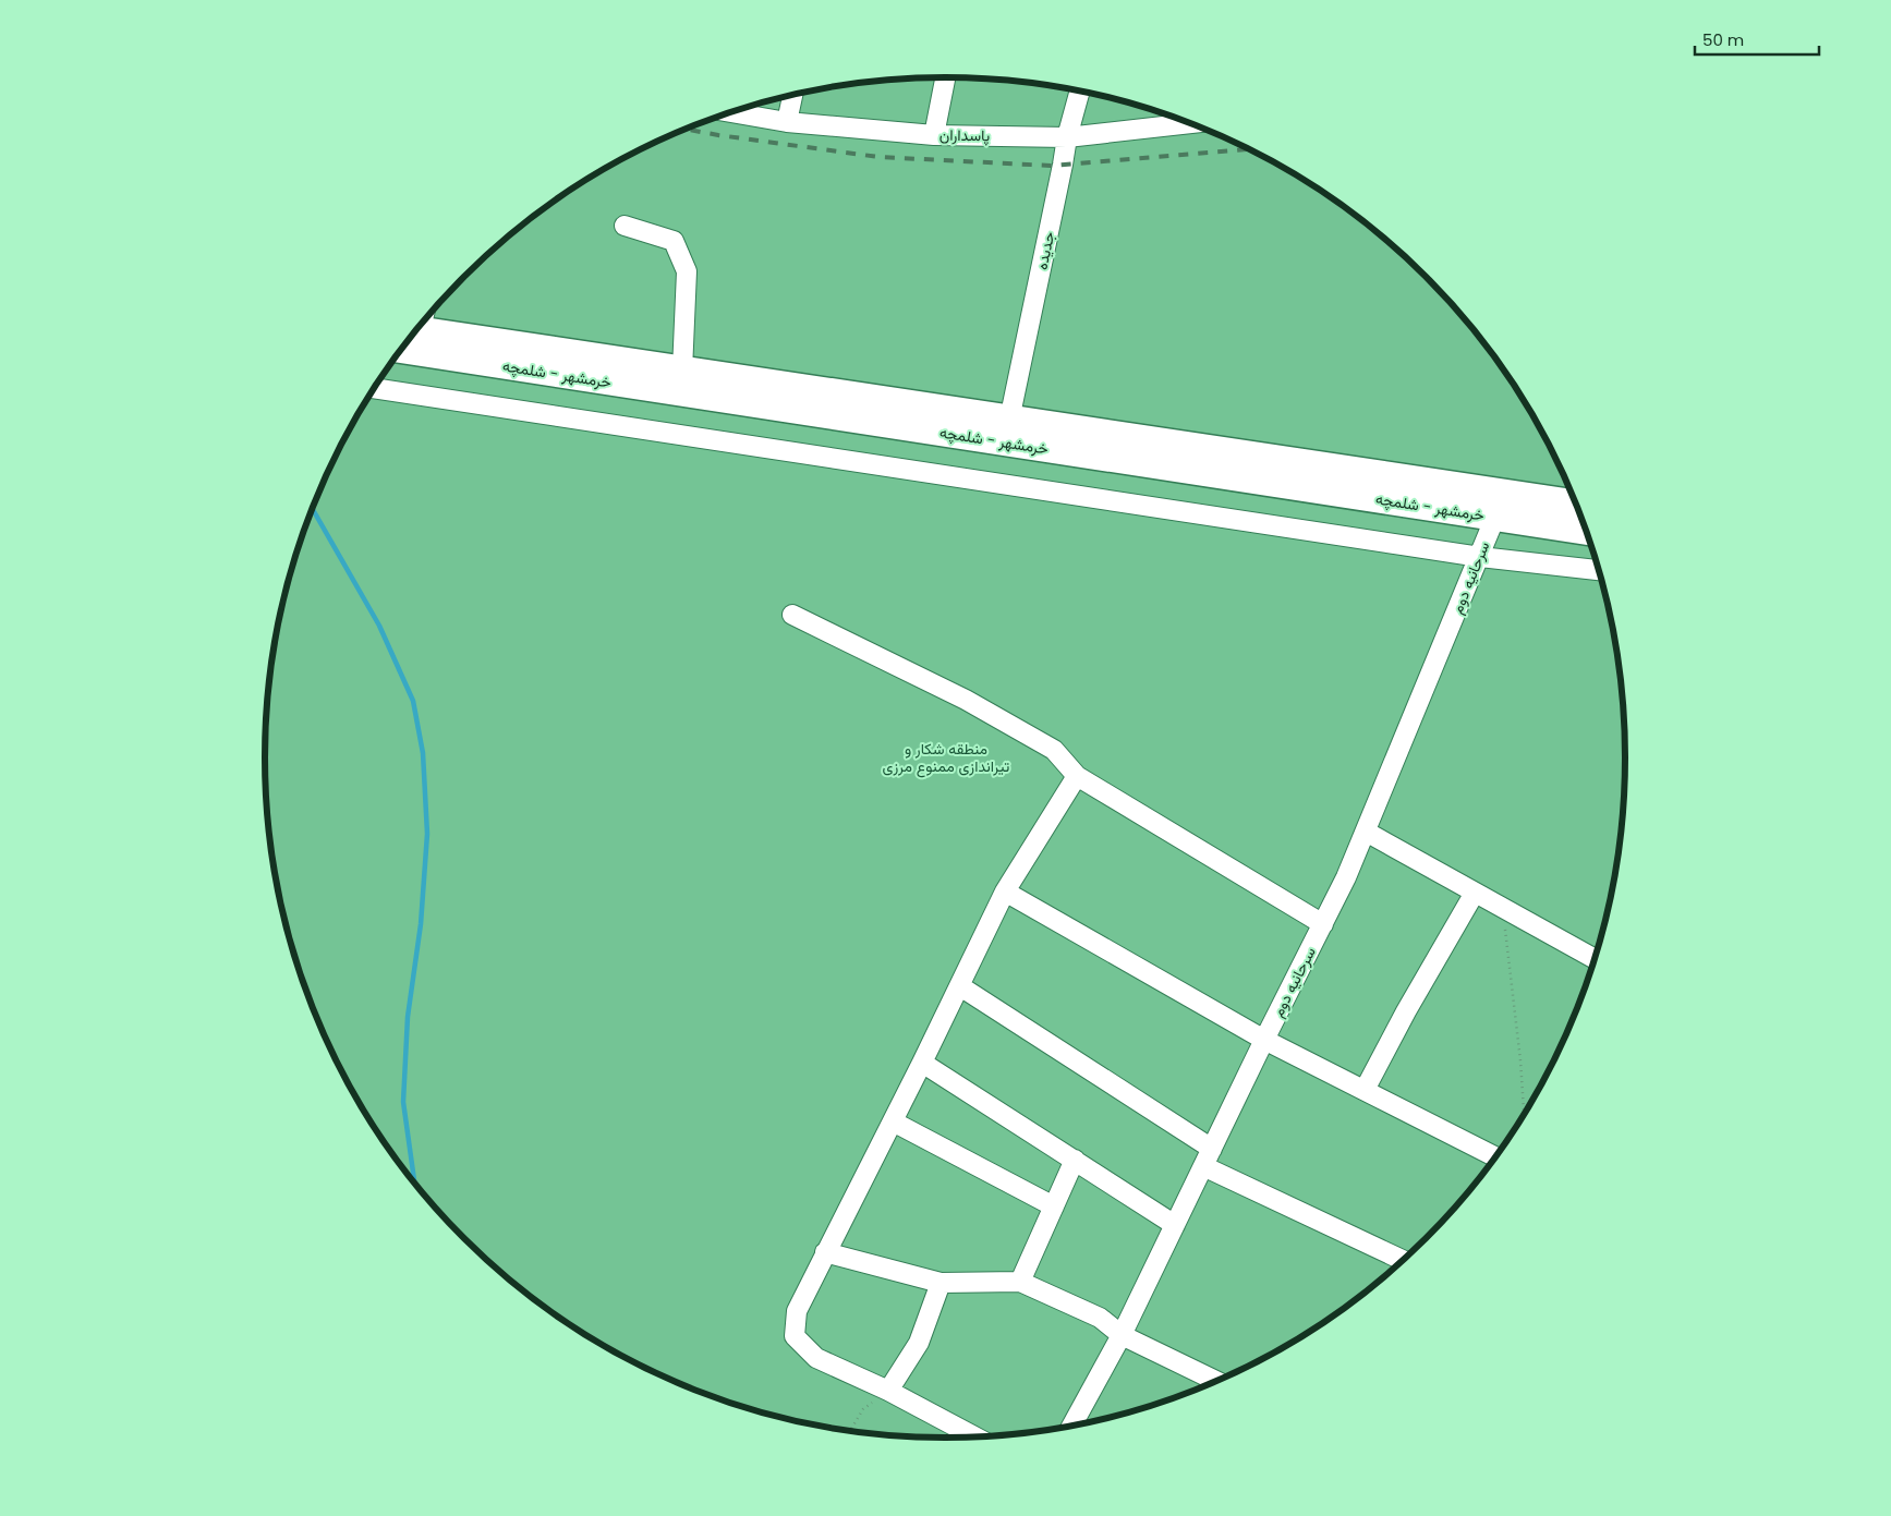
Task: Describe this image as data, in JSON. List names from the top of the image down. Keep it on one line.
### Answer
{"streets":{"highway":["خرمشهر - شلمچه"],"street":["پاسداران","جدیده","سرحانیه دوم"]},"crossings":[["پاسداران","جدیده"],["جدیده","خرمشهر - شلمچه"],["خرمشهر - شلمچه","سرحانیه دوم"]],"parks":["منطقه شکار و تیراندازی ممنوع مرزی"],"scale_bar":"50 m"}
